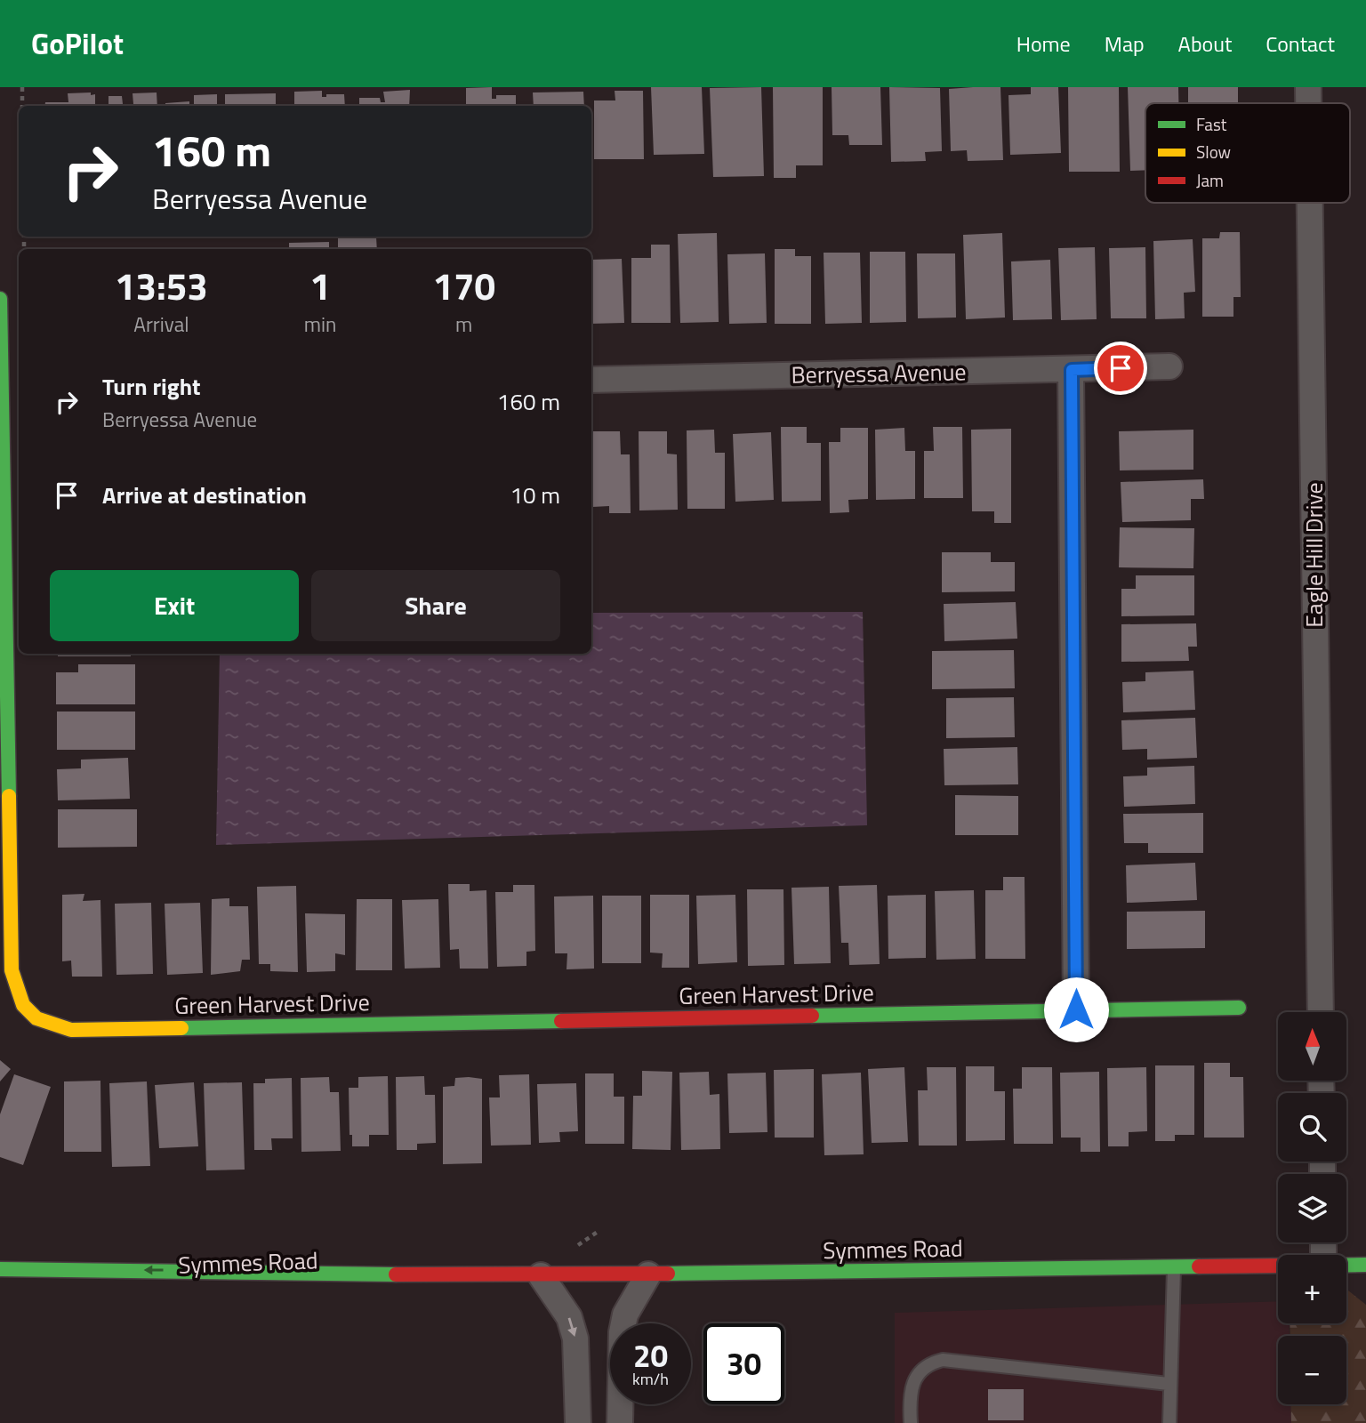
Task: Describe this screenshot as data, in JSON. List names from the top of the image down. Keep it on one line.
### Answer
{"streets":{"street":["Berryessa Avenue","Eagle Hill Drive","Green Harvest Drive","Symmes Road"]},"legend":["Fast","Slow","Jam"],"north":"top","page":{"header":"GoPilot","nav":["Home","Map","About","Contact"],"turn":["160 m","Berryessa Avenue"],"eta":["13:53","Arrival","1","min","170","m"],"list":[{"name":"Turn right","note":"Berryessa Avenue","value":"160 m"},{"name":"Arrive at destination","value":"10 m"}],"buttons":["Exit","Share"],"map_buttons":["+","−"],"speed":"20 km/h","limit":"30"}}
